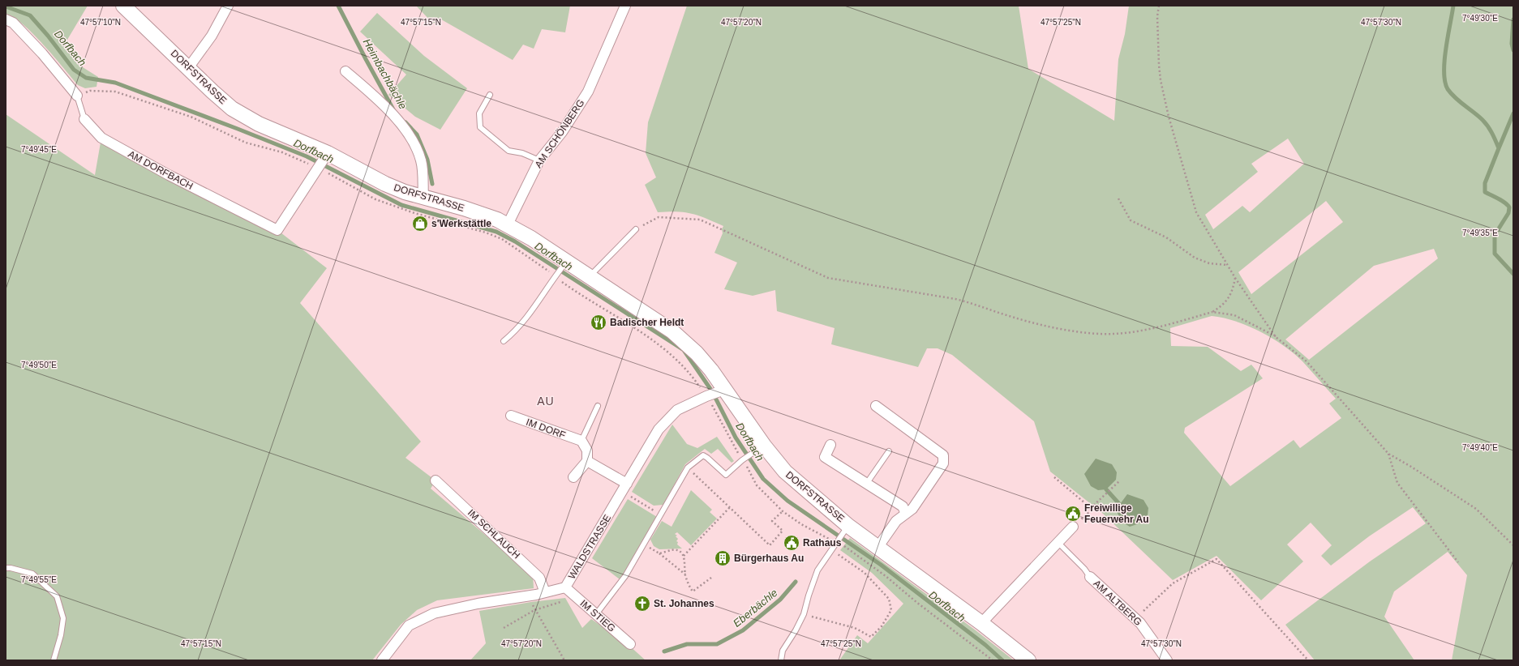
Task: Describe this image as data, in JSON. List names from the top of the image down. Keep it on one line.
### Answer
{"streets":{"main road":["DORFSTRASSE"],"street":["AM SCHÖNBERG","AM DORFBACH","IM DORF","IM SCHLAUCH","WALDSTRASSE","AM ALTBERG","IM STIEG"]},"crossings":[["DORFSTRASSE","AM SCHÖNBERG"],["DORFSTRASSE","AM DORFBACH"],["DORFSTRASSE","WALDSTRASSE"],["IM SCHLAUCH","WALDSTRASSE"],["WALDSTRASSE","IM STIEG"]],"districts":["AU"],"water":["Dorfbach","Heimbachbächle","Eberbächle"],"places":{"shop":["s'Werkstättle"],"restaurant":["Badischer Heldt"],"public building":["Freiwillige Feuerwehr Au","Rathaus"],"building":["Bürgerhaus Au"],"church":["St. Johannes"]},"coordinates":["7°49'30\"E","47°57'10\"N","47°57'15\"N","47°57'20\"N","47°57'25\"N","47°57'30\"N","7°49'45\"E","7°49'35\"E","7°49'50\"E","7°49'40\"E","7°49'55\"E"]}
